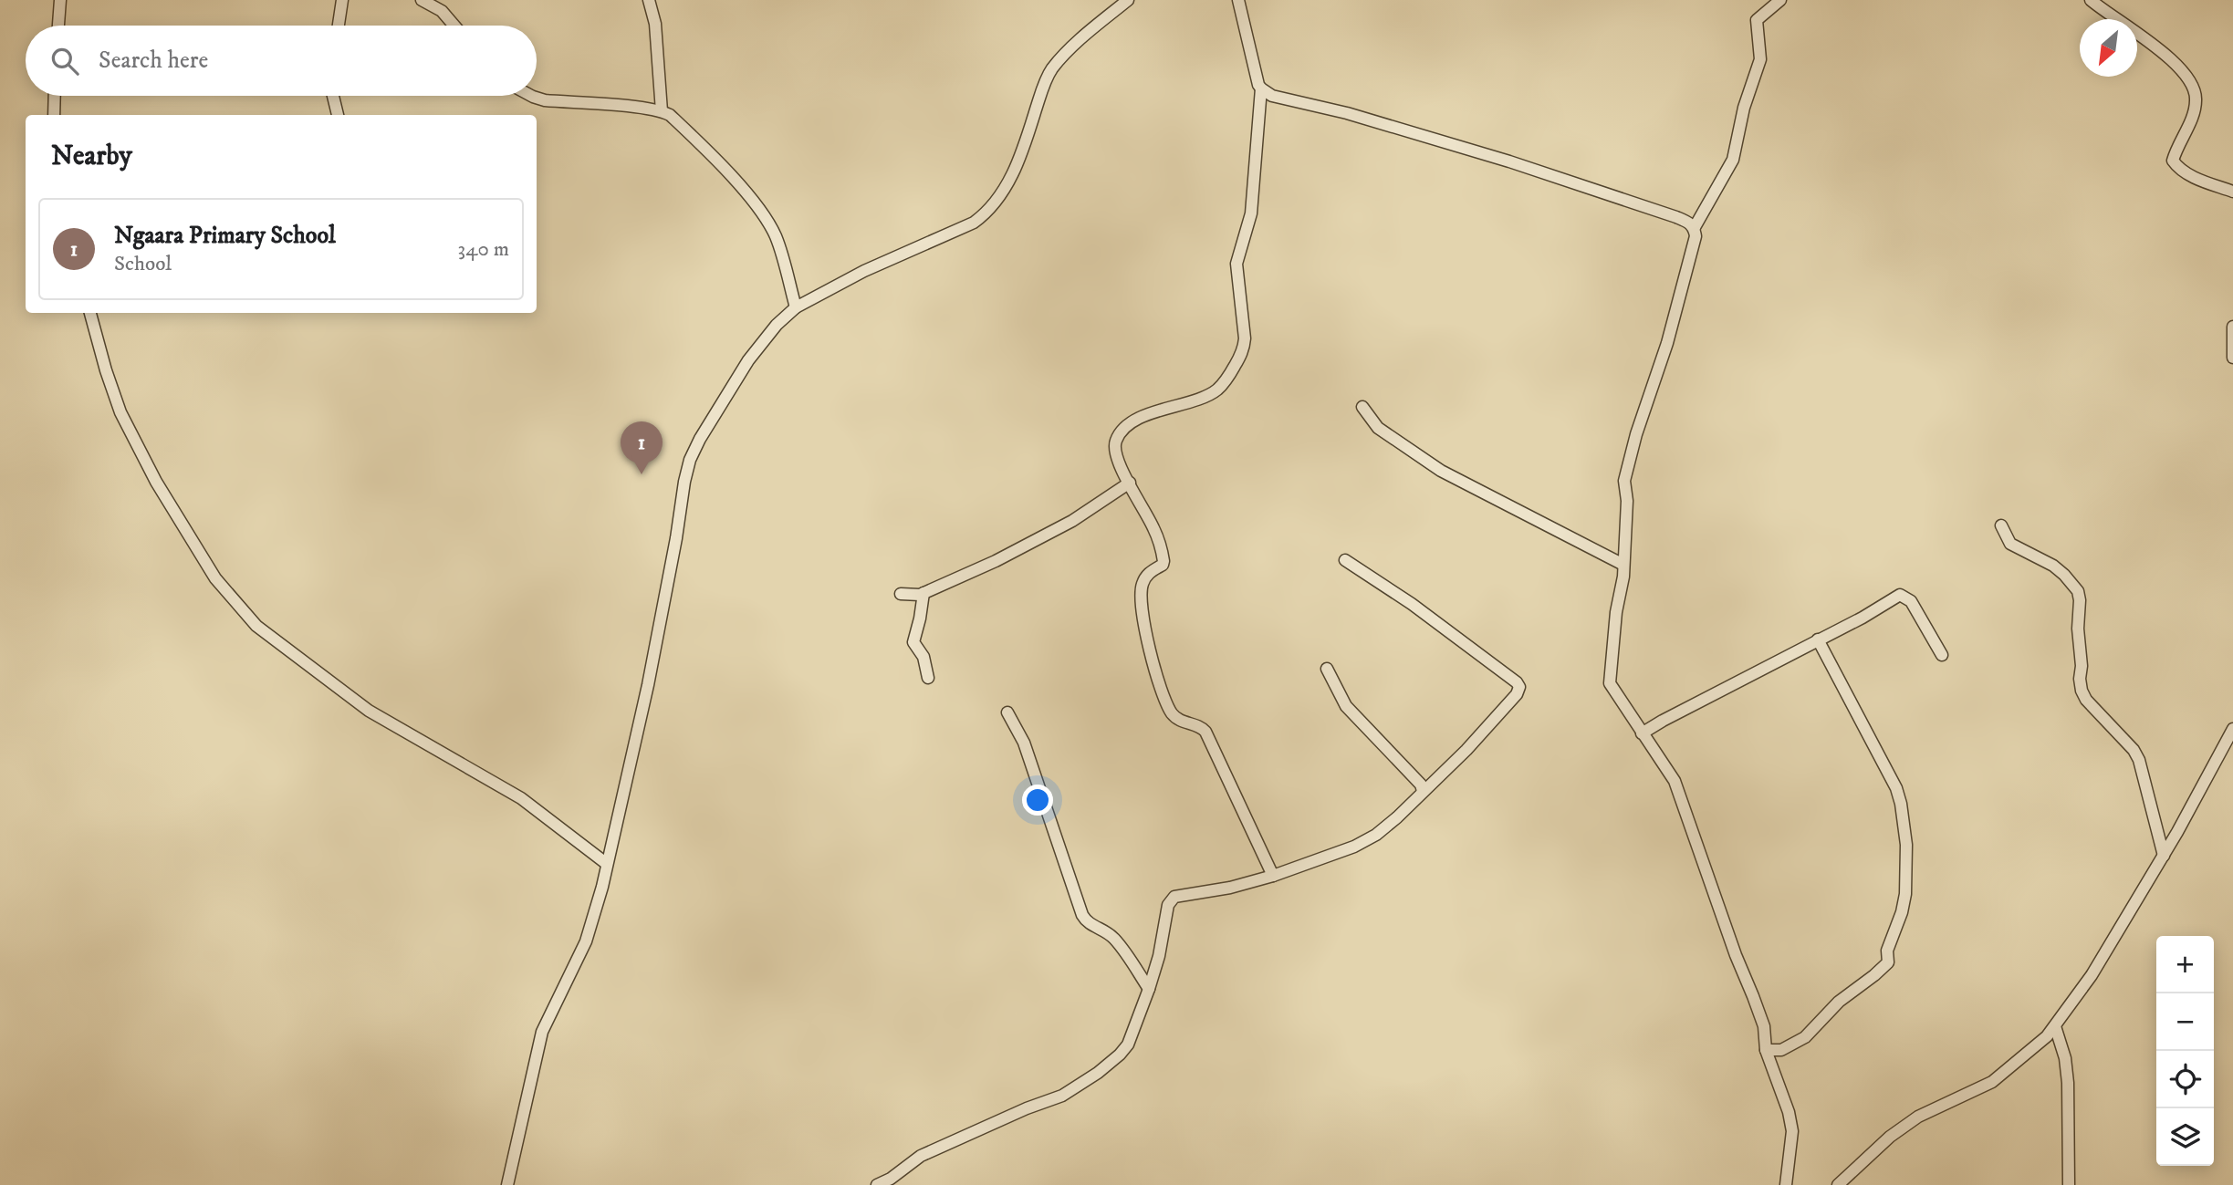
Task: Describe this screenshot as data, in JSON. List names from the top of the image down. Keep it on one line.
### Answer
{"north":"bottom left","page":{"search":"Search here","heading":"Nearby","list":[{"mark":"1","name":"Ngaara Primary School","note":"School","value":"340 m"}],"pins":"1","map_buttons":["+","−"]}}
